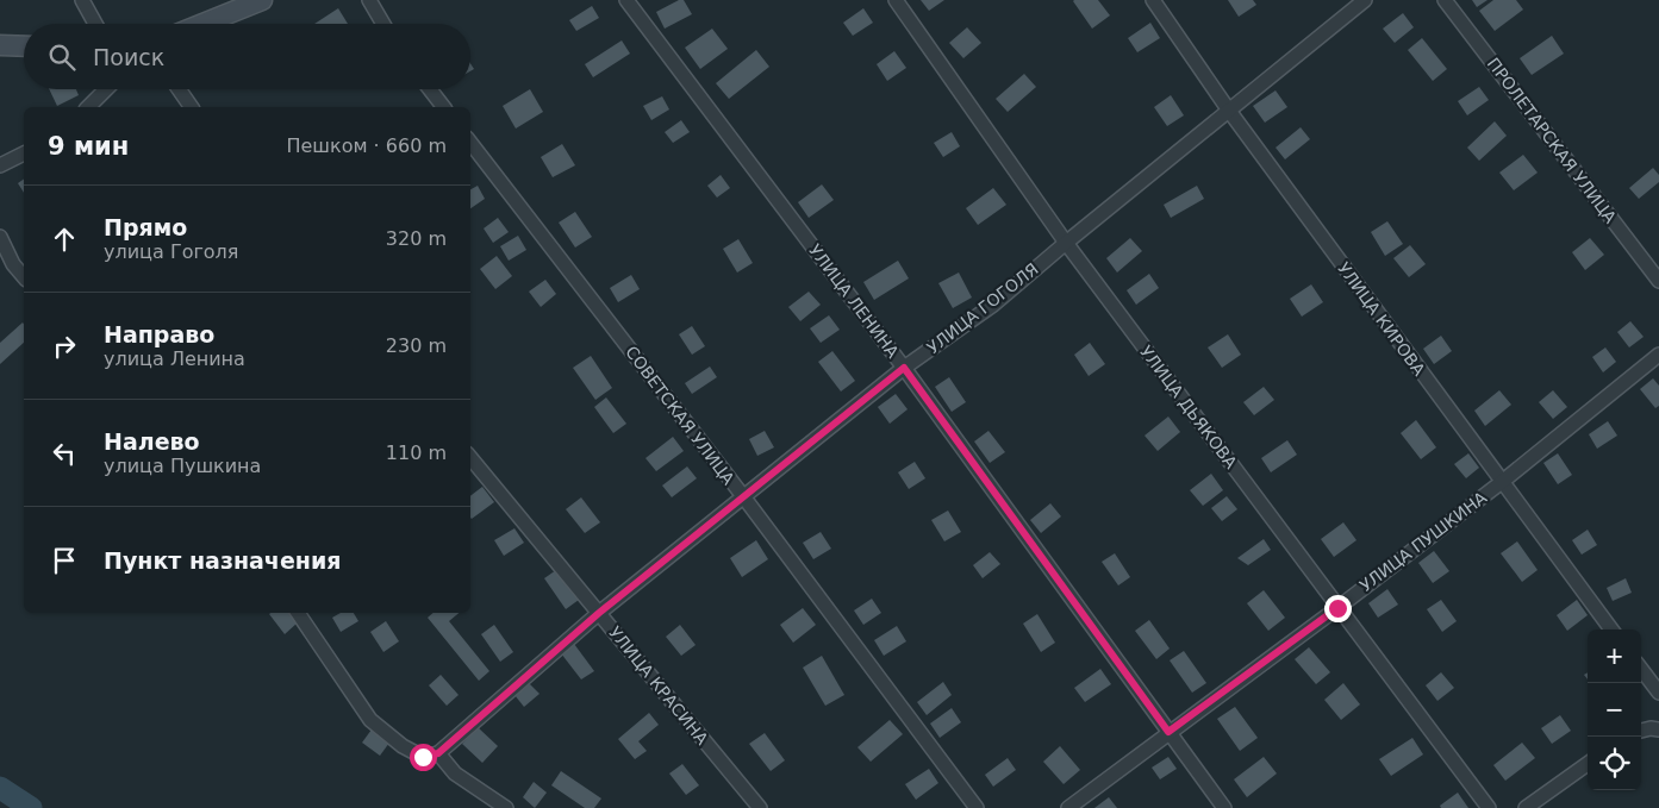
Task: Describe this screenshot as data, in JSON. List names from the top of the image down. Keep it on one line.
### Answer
{"streets":{"street":["ПРОЛЕТАРСКАЯ УЛИЦА","УЛИЦА ЛЕНИНА","УЛИЦА ГОГОЛЯ","УЛИЦА КИРОВА","УЛИЦА ДЬЯКОВА","СОВЕТСКАЯ УЛИЦА","УЛИЦА ПУШКИНА","УЛИЦА КРАСИНА"]},"crossings":[["УЛИЦА ЛЕНИНА","УЛИЦА ГОГОЛЯ"],["УЛИЦА ЛЕНИНА","УЛИЦА ПУШКИНА"],["УЛИЦА ГОГОЛЯ","УЛИЦА КИРОВА"],["УЛИЦА ГОГОЛЯ","УЛИЦА ДЬЯКОВА"],["УЛИЦА ГОГОЛЯ","СОВЕТСКАЯ УЛИЦА"],["УЛИЦА ГОГОЛЯ","УЛИЦА КРАСИНА"],["УЛИЦА КИРОВА","УЛИЦА ПУШКИНА"],["УЛИЦА ДЬЯКОВА","УЛИЦА ПУШКИНА"]],"page":{"search":"Поиск","heading":["9 мин","Пешком · 660 m"],"list":[["Прямо","улица Гоголя","320 m"],["Направо","улица Ленина","230 m"],["Налево","улица Пушкина","110 m"],"Пункт назначения"],"map_buttons":["+","−"]}}
